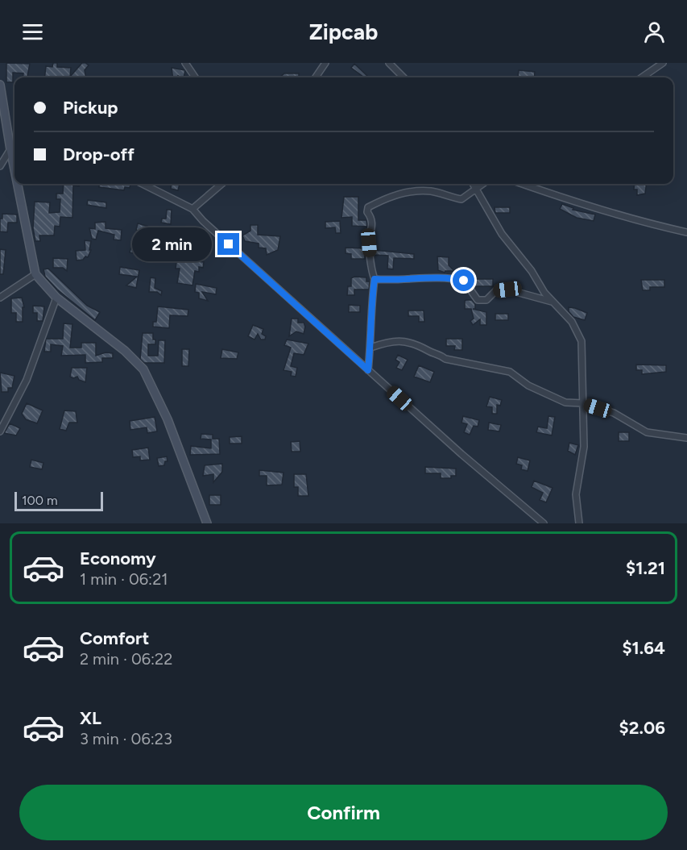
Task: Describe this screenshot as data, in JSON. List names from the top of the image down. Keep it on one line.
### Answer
{"scale_bar":"100 m","page":{"header":"Zipcab","banner":["Pickup","Drop-off"],"bubble":"2 min","scale":"100 m","list":[{"name":"Economy","note":"1 min · 06:21","value":"$1.21"},{"name":"Comfort","note":"2 min · 06:22","value":"$1.64"},{"name":"XL","note":"3 min · 06:23","value":"$2.06"}],"buttons":"Confirm"}}
